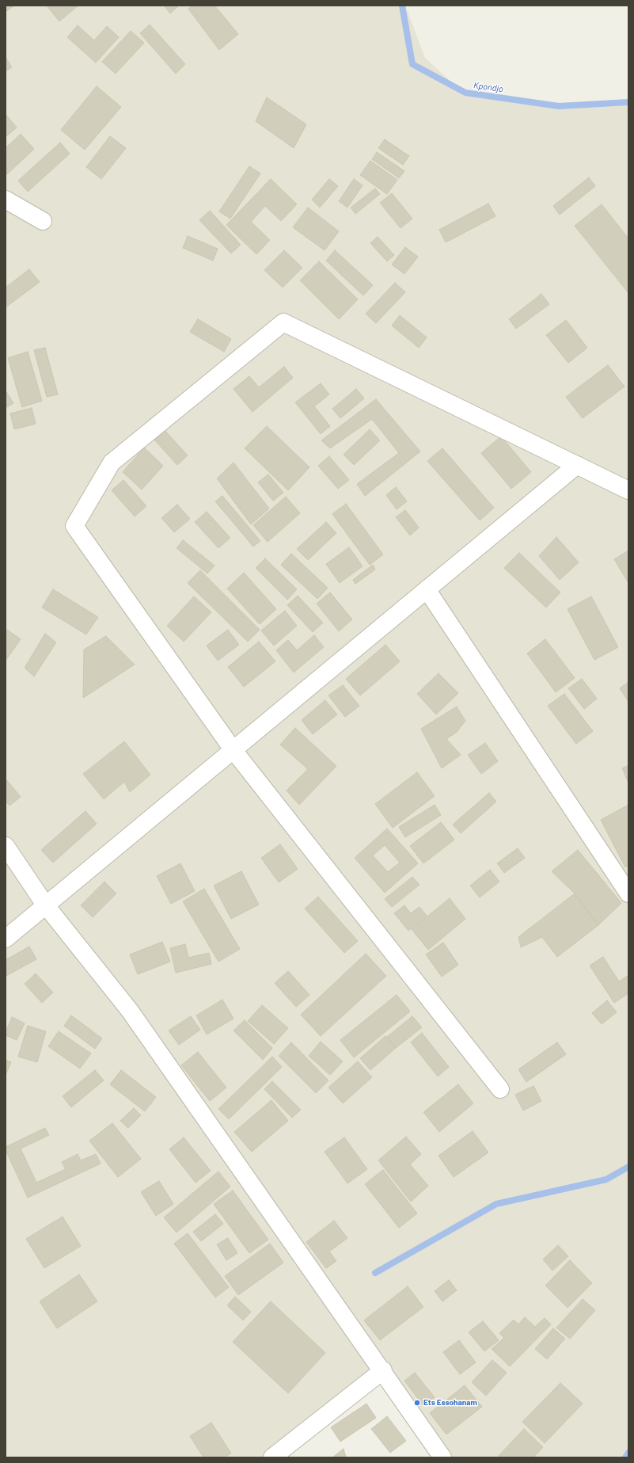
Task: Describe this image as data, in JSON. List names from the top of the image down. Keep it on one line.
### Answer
{"water":["Kpondjo"],"places":["Ets Essohanam"]}
